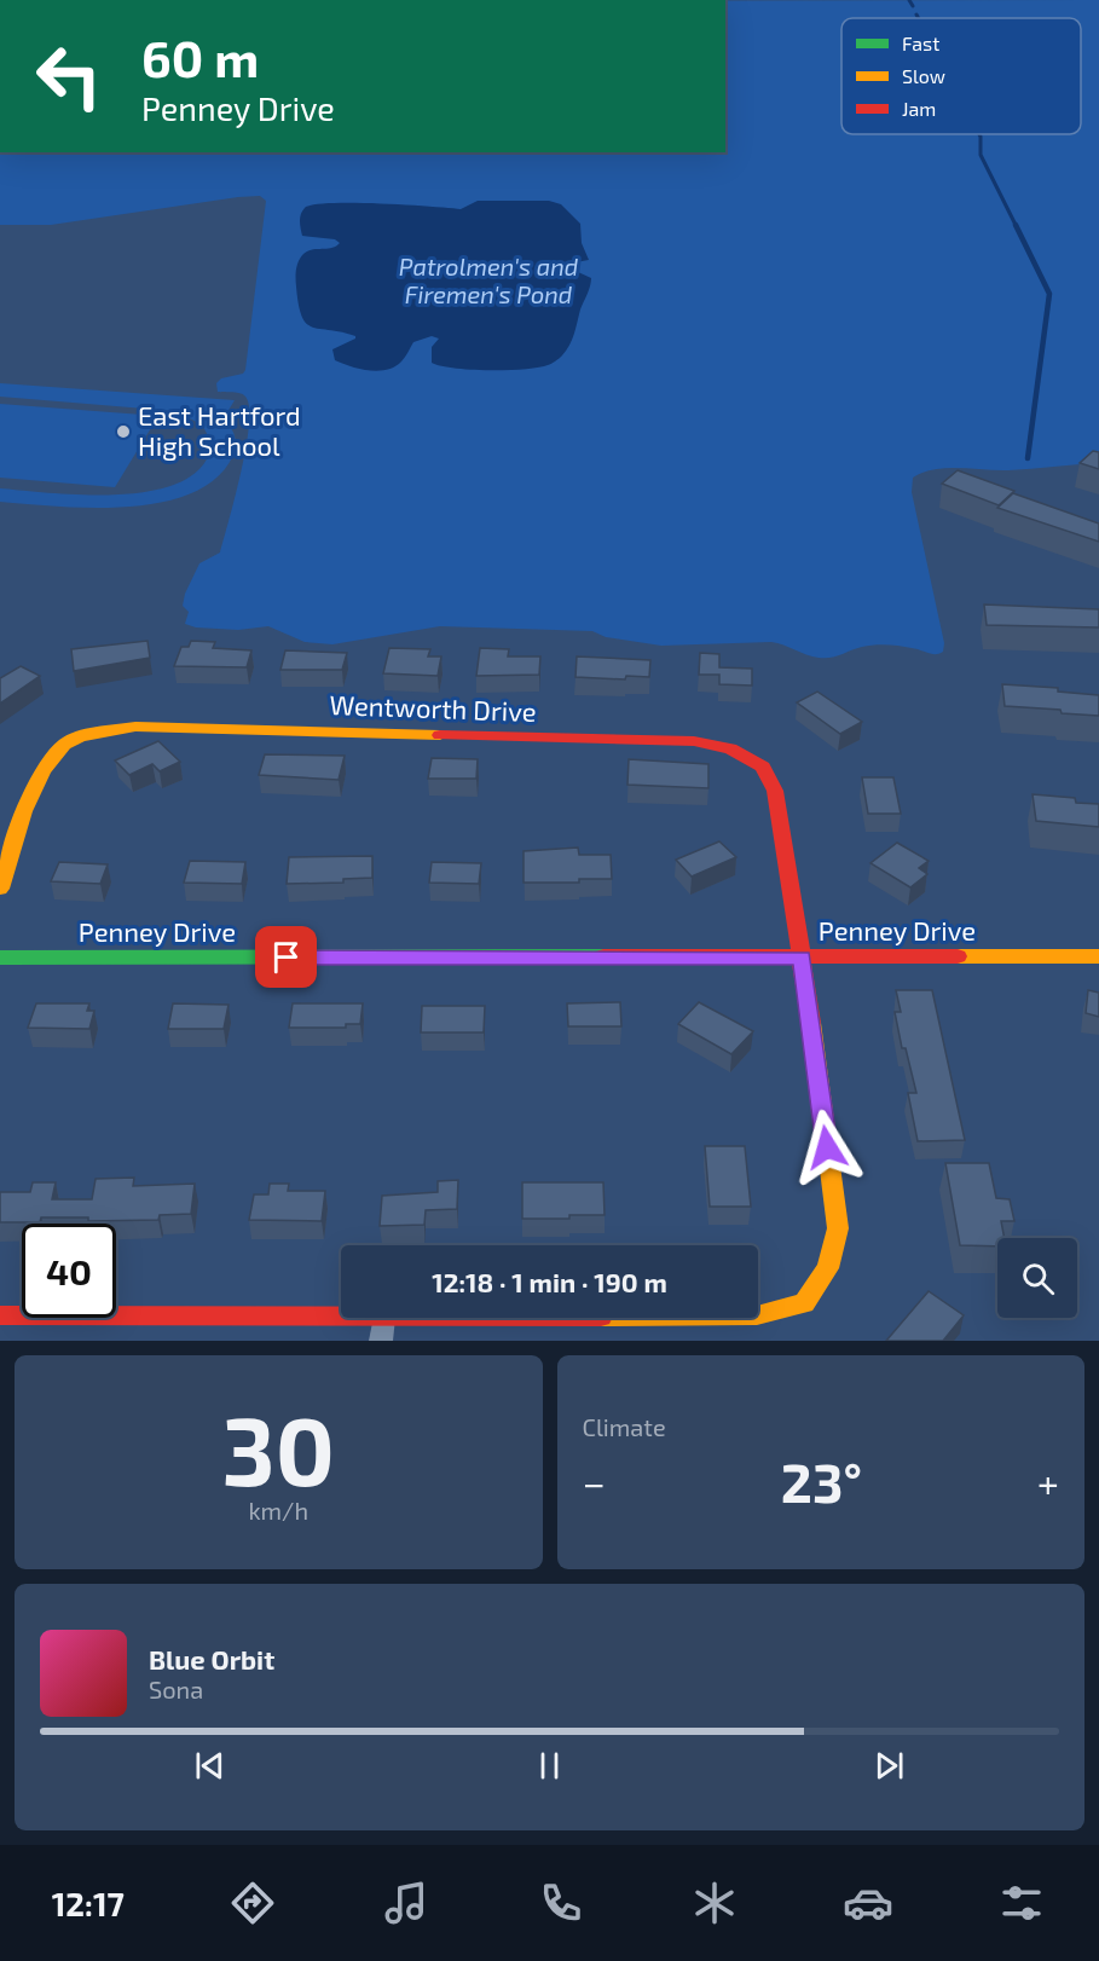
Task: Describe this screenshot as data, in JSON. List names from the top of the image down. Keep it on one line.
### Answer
{"streets":{"street":["Wentworth Drive","Penney Drive"]},"crossings":[["Wentworth Drive","Penney Drive"]],"water":["Patrolmen's and Firemen's Pond"],"places":["East Hartford High School"],"legend":["Fast","Slow","Jam"],"page":{"turn":["60 m","Penney Drive"],"limit":"40","trip":"12:18 · 1 min · 190 m","tile":[["30","km/h"],"Climate"],"heat":["−","23°","+"],"song":["Blue Orbit","Sona"],"tabs":"12:17"}}
